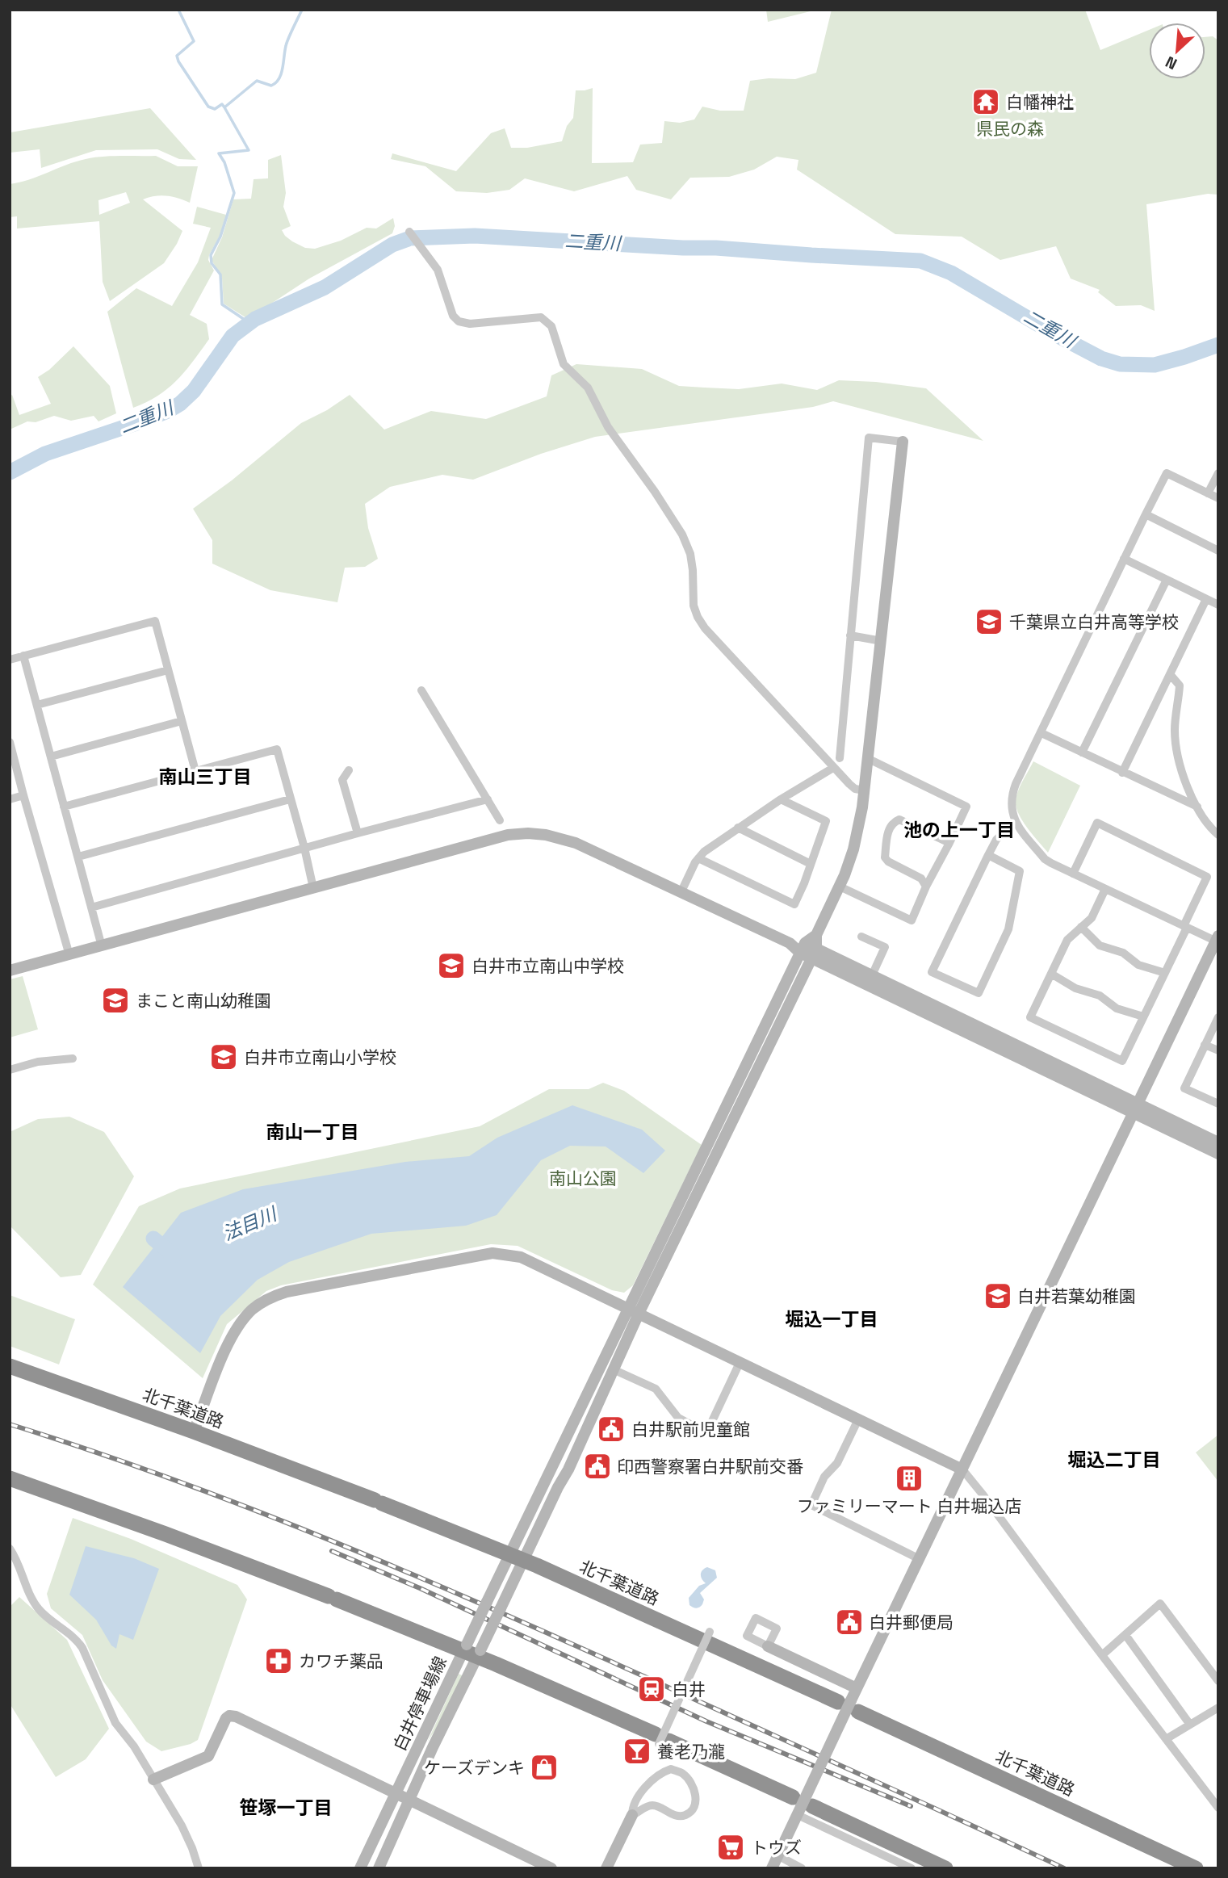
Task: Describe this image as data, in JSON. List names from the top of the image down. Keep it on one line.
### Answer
{"streets":{"highway":["北千葉道路"],"street":["白井停車場線"]},"crossings":[["北千葉道路","白井停車場線"]],"districts":["南山三丁目","池の上一丁目","南山一丁目","堀込一丁目","堀込二丁目","笹塚一丁目"],"water":["二重川","法目川"],"parks":["県民の森","南山公園"],"places":{"temple":["白幡神社"],"school or university":["千葉県立白井高等学校","白井市立南山中学校","まこと南山幼稚園","白井市立南山小学校","白井若葉幼稚園"],"public building":["白井駅前児童館","印西警察署白井駅前交番","白井郵便局"],"building":["ファミリーマート 白井堀込店"],"pharmacy":["カワチ薬品"],"station":["白井"],"bar":["養老乃瀧"],"shop":["ケーズデンキ"],"supermarket":["トウズ"]},"north":"bottom left"}
